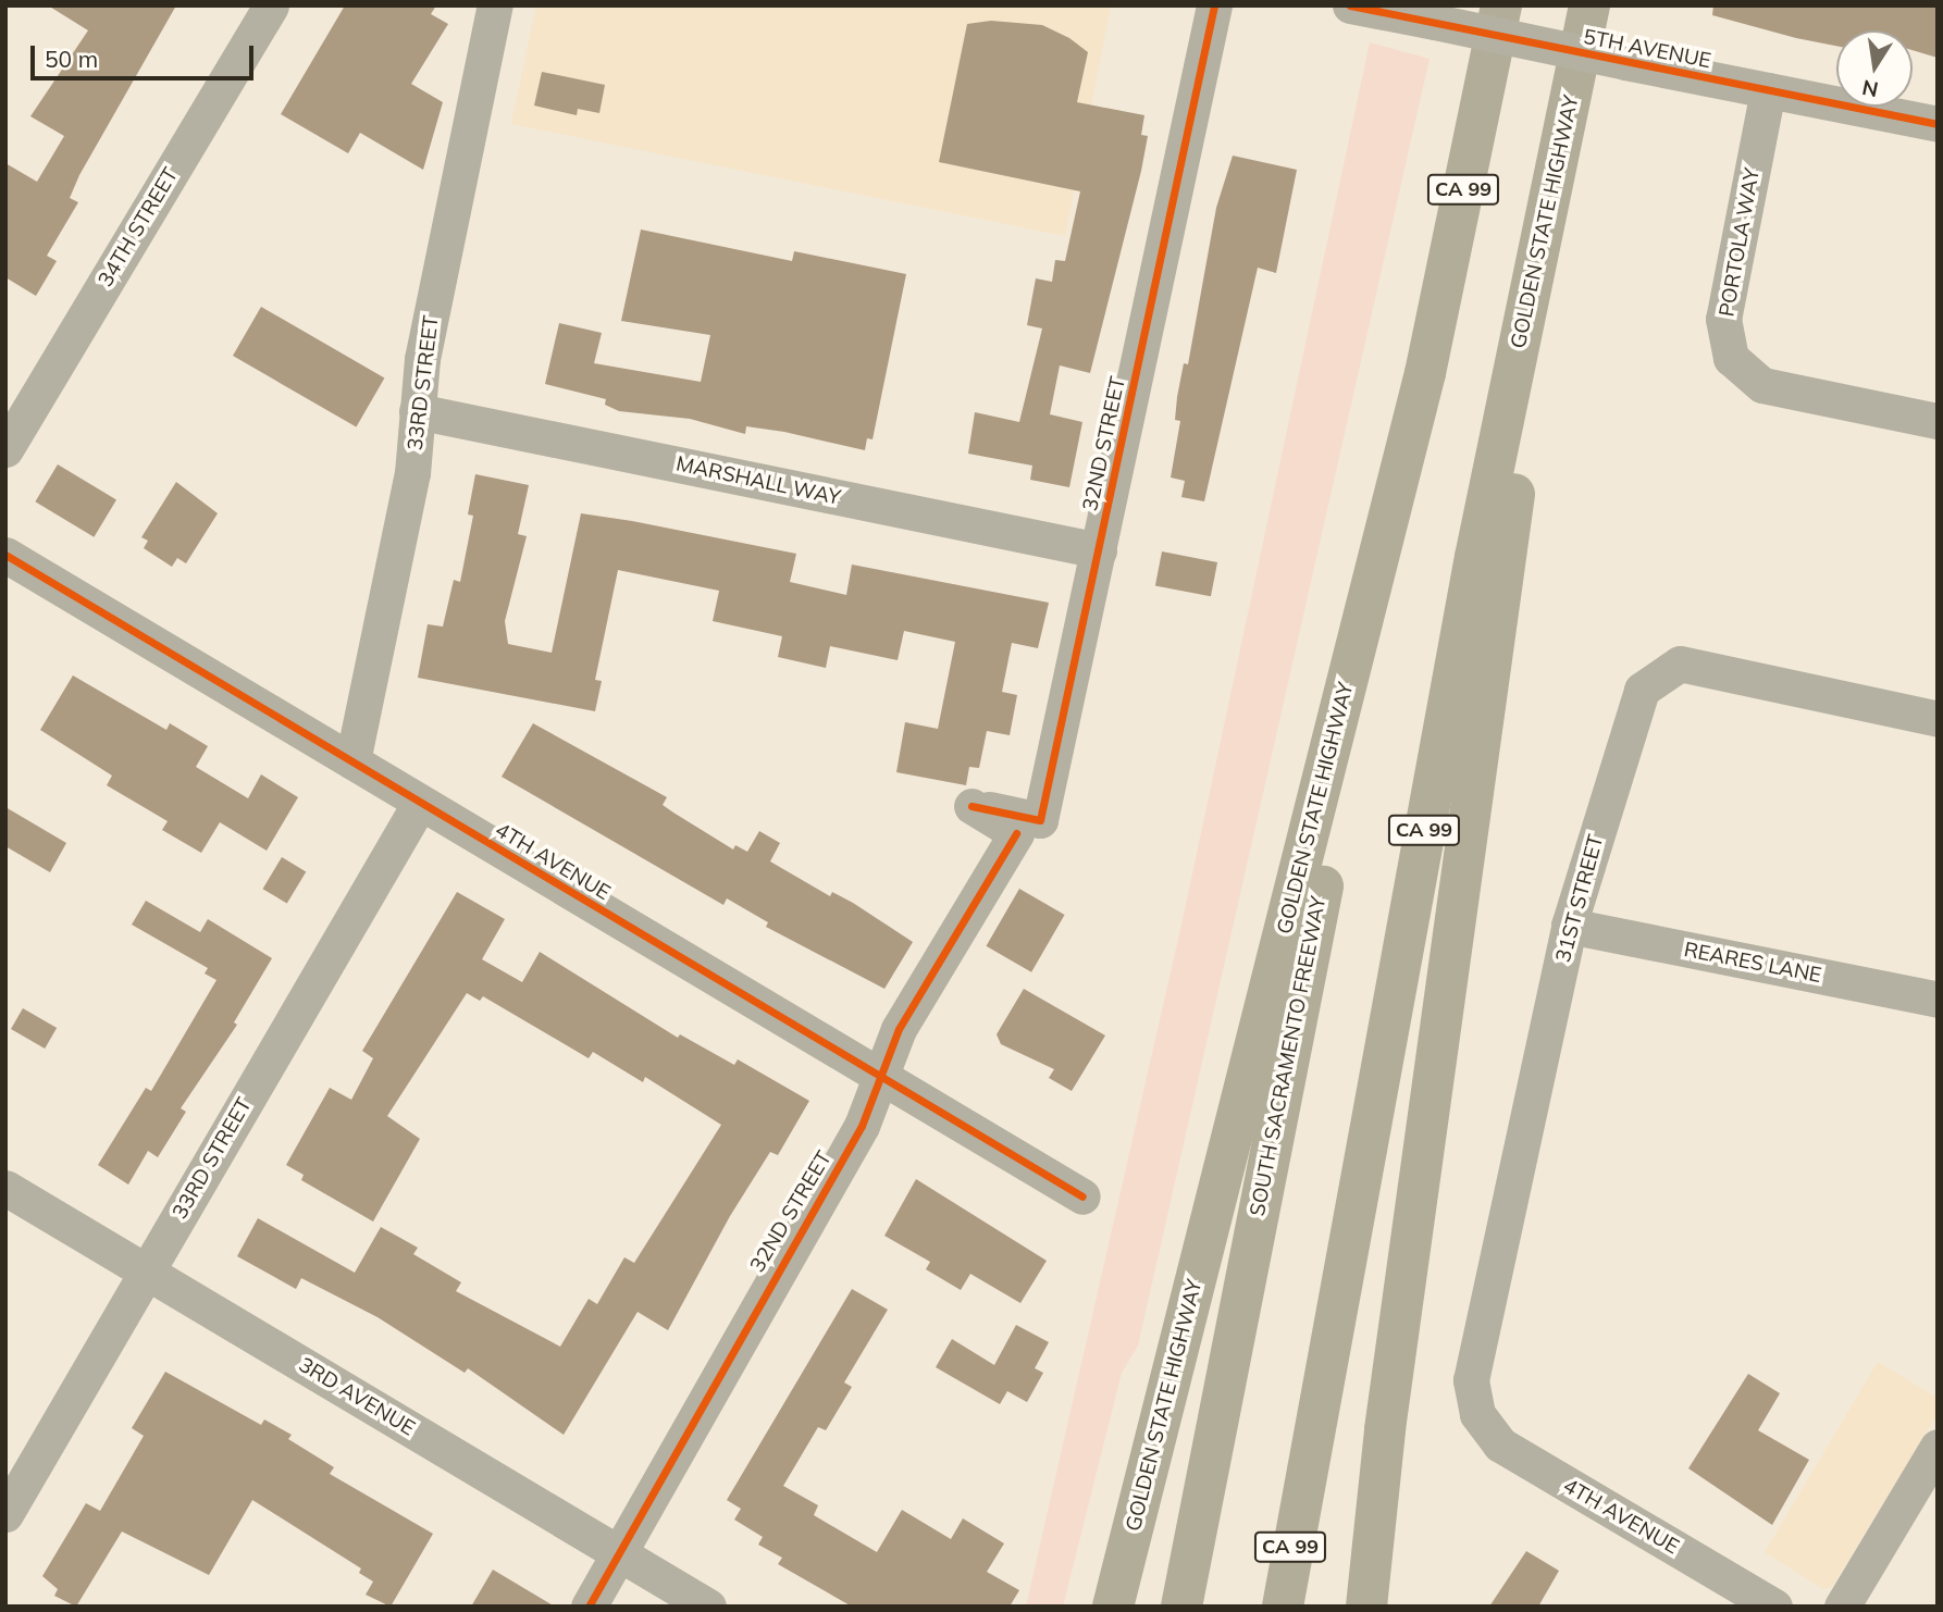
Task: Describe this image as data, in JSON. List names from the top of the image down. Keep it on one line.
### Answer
{"streets":{"highway":["CA 99","GOLDEN STATE HIGHWAY","SOUTH SACRAMENTO FREEWAY"],"street":["5TH AVENUE","34TH STREET","PORTOLA WAY","33RD STREET","32ND STREET","MARSHALL WAY","4TH AVENUE","31ST STREET","REARES LANE","3RD AVENUE"]},"crossings":[["5TH AVENUE","PORTOLA WAY"],["GOLDEN STATE HIGHWAY","SOUTH SACRAMENTO FREEWAY"],["33RD STREET","MARSHALL WAY"],["33RD STREET","4TH AVENUE"],["33RD STREET","3RD AVENUE"],["32ND STREET","MARSHALL WAY"],["32ND STREET","4TH AVENUE"],["32ND STREET","3RD AVENUE"],["4TH AVENUE","31ST STREET"],["31ST STREET","REARES LANE"]],"scale_bar":"50 m","north":"bottom"}
